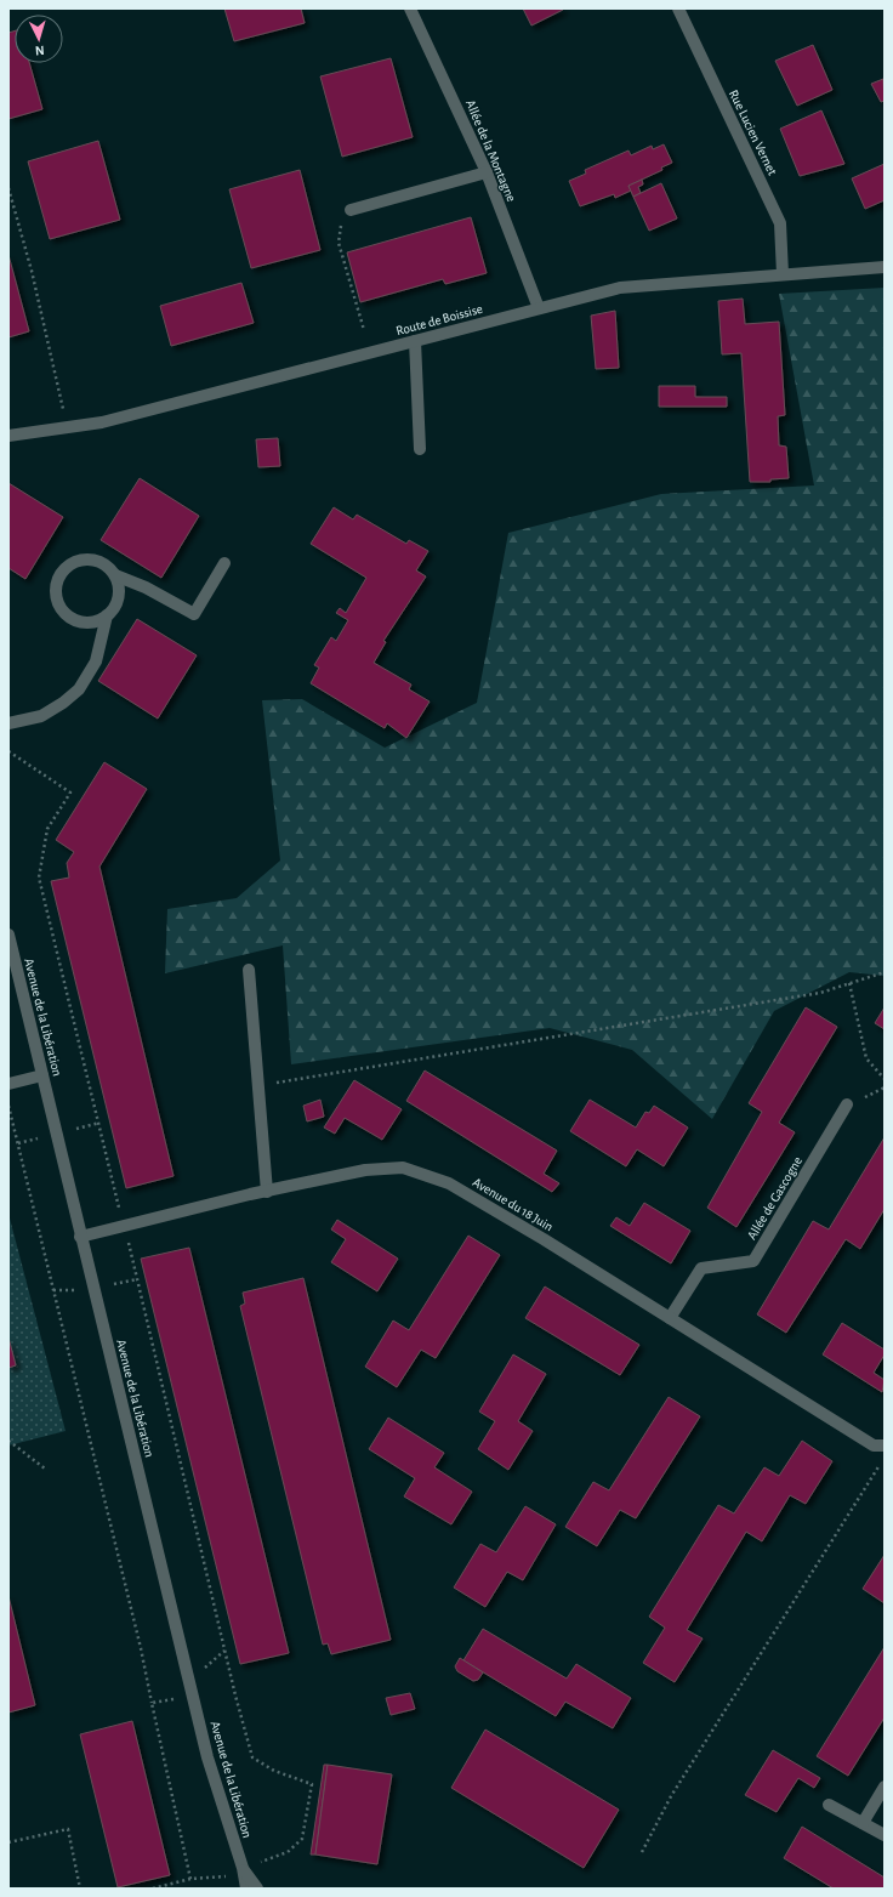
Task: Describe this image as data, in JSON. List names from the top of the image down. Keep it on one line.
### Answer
{"streets":{"street":["Rue Lucien Vernet","Allée de la Montagne","Route de Boissise","Avenue de la Libération","Allée de Gascogne","Avenue du 18 Juin"]},"crossings":[["Rue Lucien Vernet","Route de Boissise"],["Allée de la Montagne","Route de Boissise"],["Avenue de la Libération","Avenue du 18 Juin"],["Allée de Gascogne","Avenue du 18 Juin"]],"north":"bottom"}
